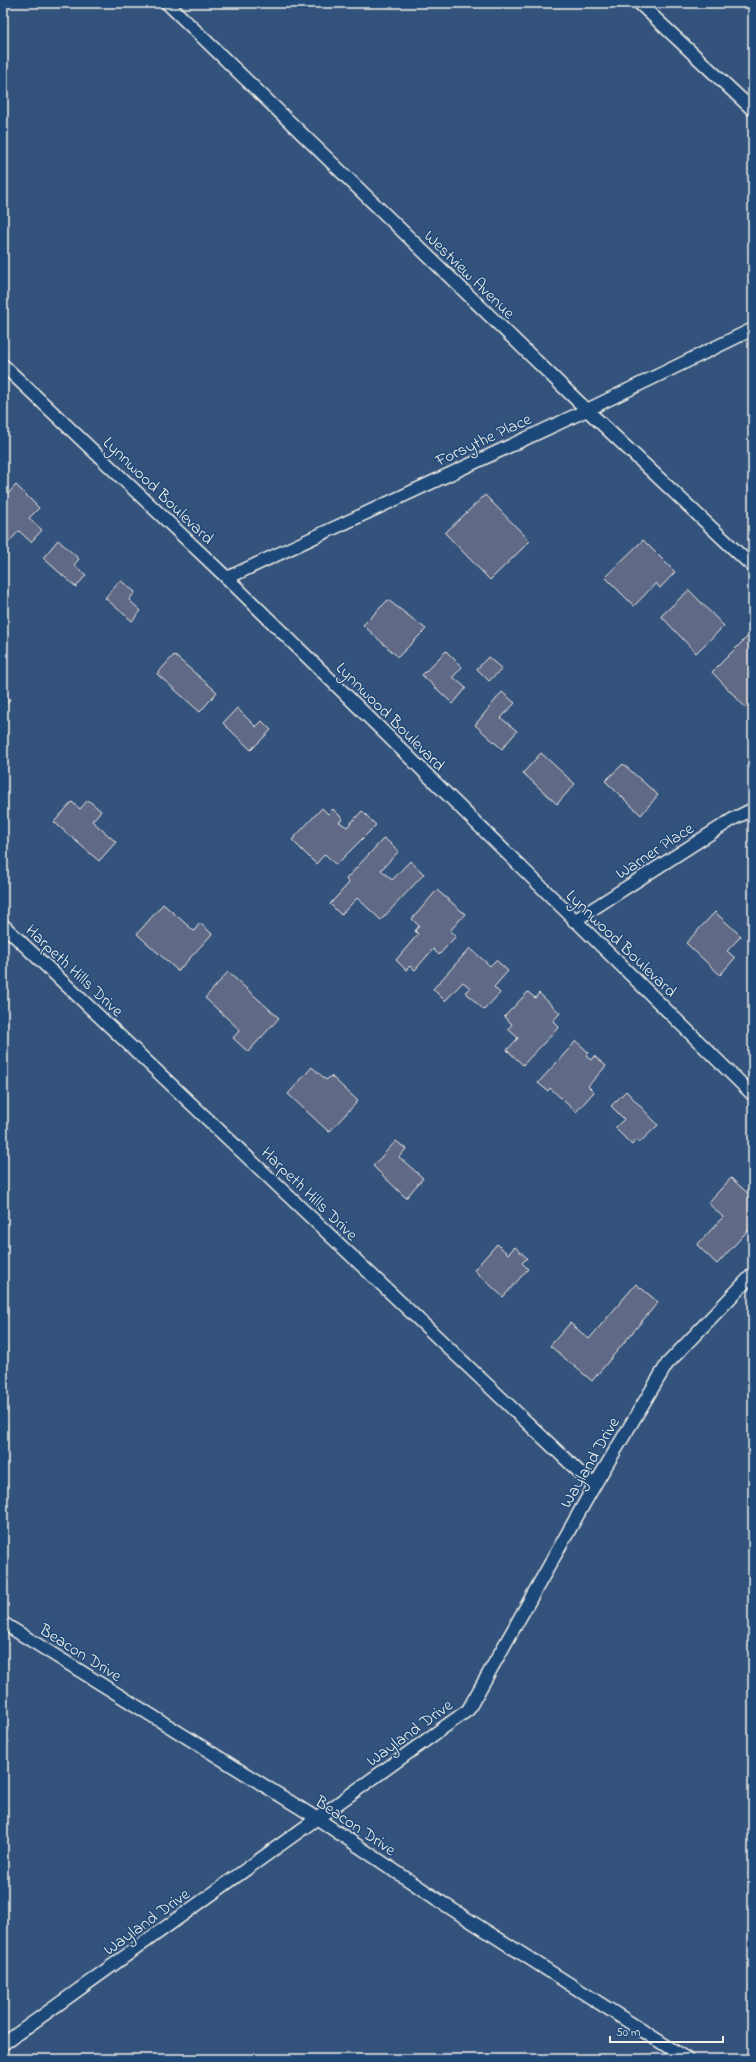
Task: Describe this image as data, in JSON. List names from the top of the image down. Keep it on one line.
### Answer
{"streets":{"street":["Westview Avenue","Forsythe Place","Lynnwood Boulevard","Warner Place","Harpeth Hills Drive","Wayland Drive","Beacon Drive"]},"crossings":[["Westview Avenue","Forsythe Place"],["Forsythe Place","Lynnwood Boulevard"],["Lynnwood Boulevard","Warner Place"],["Harpeth Hills Drive","Wayland Drive"],["Wayland Drive","Beacon Drive"]],"scale_bar":"50 m"}
